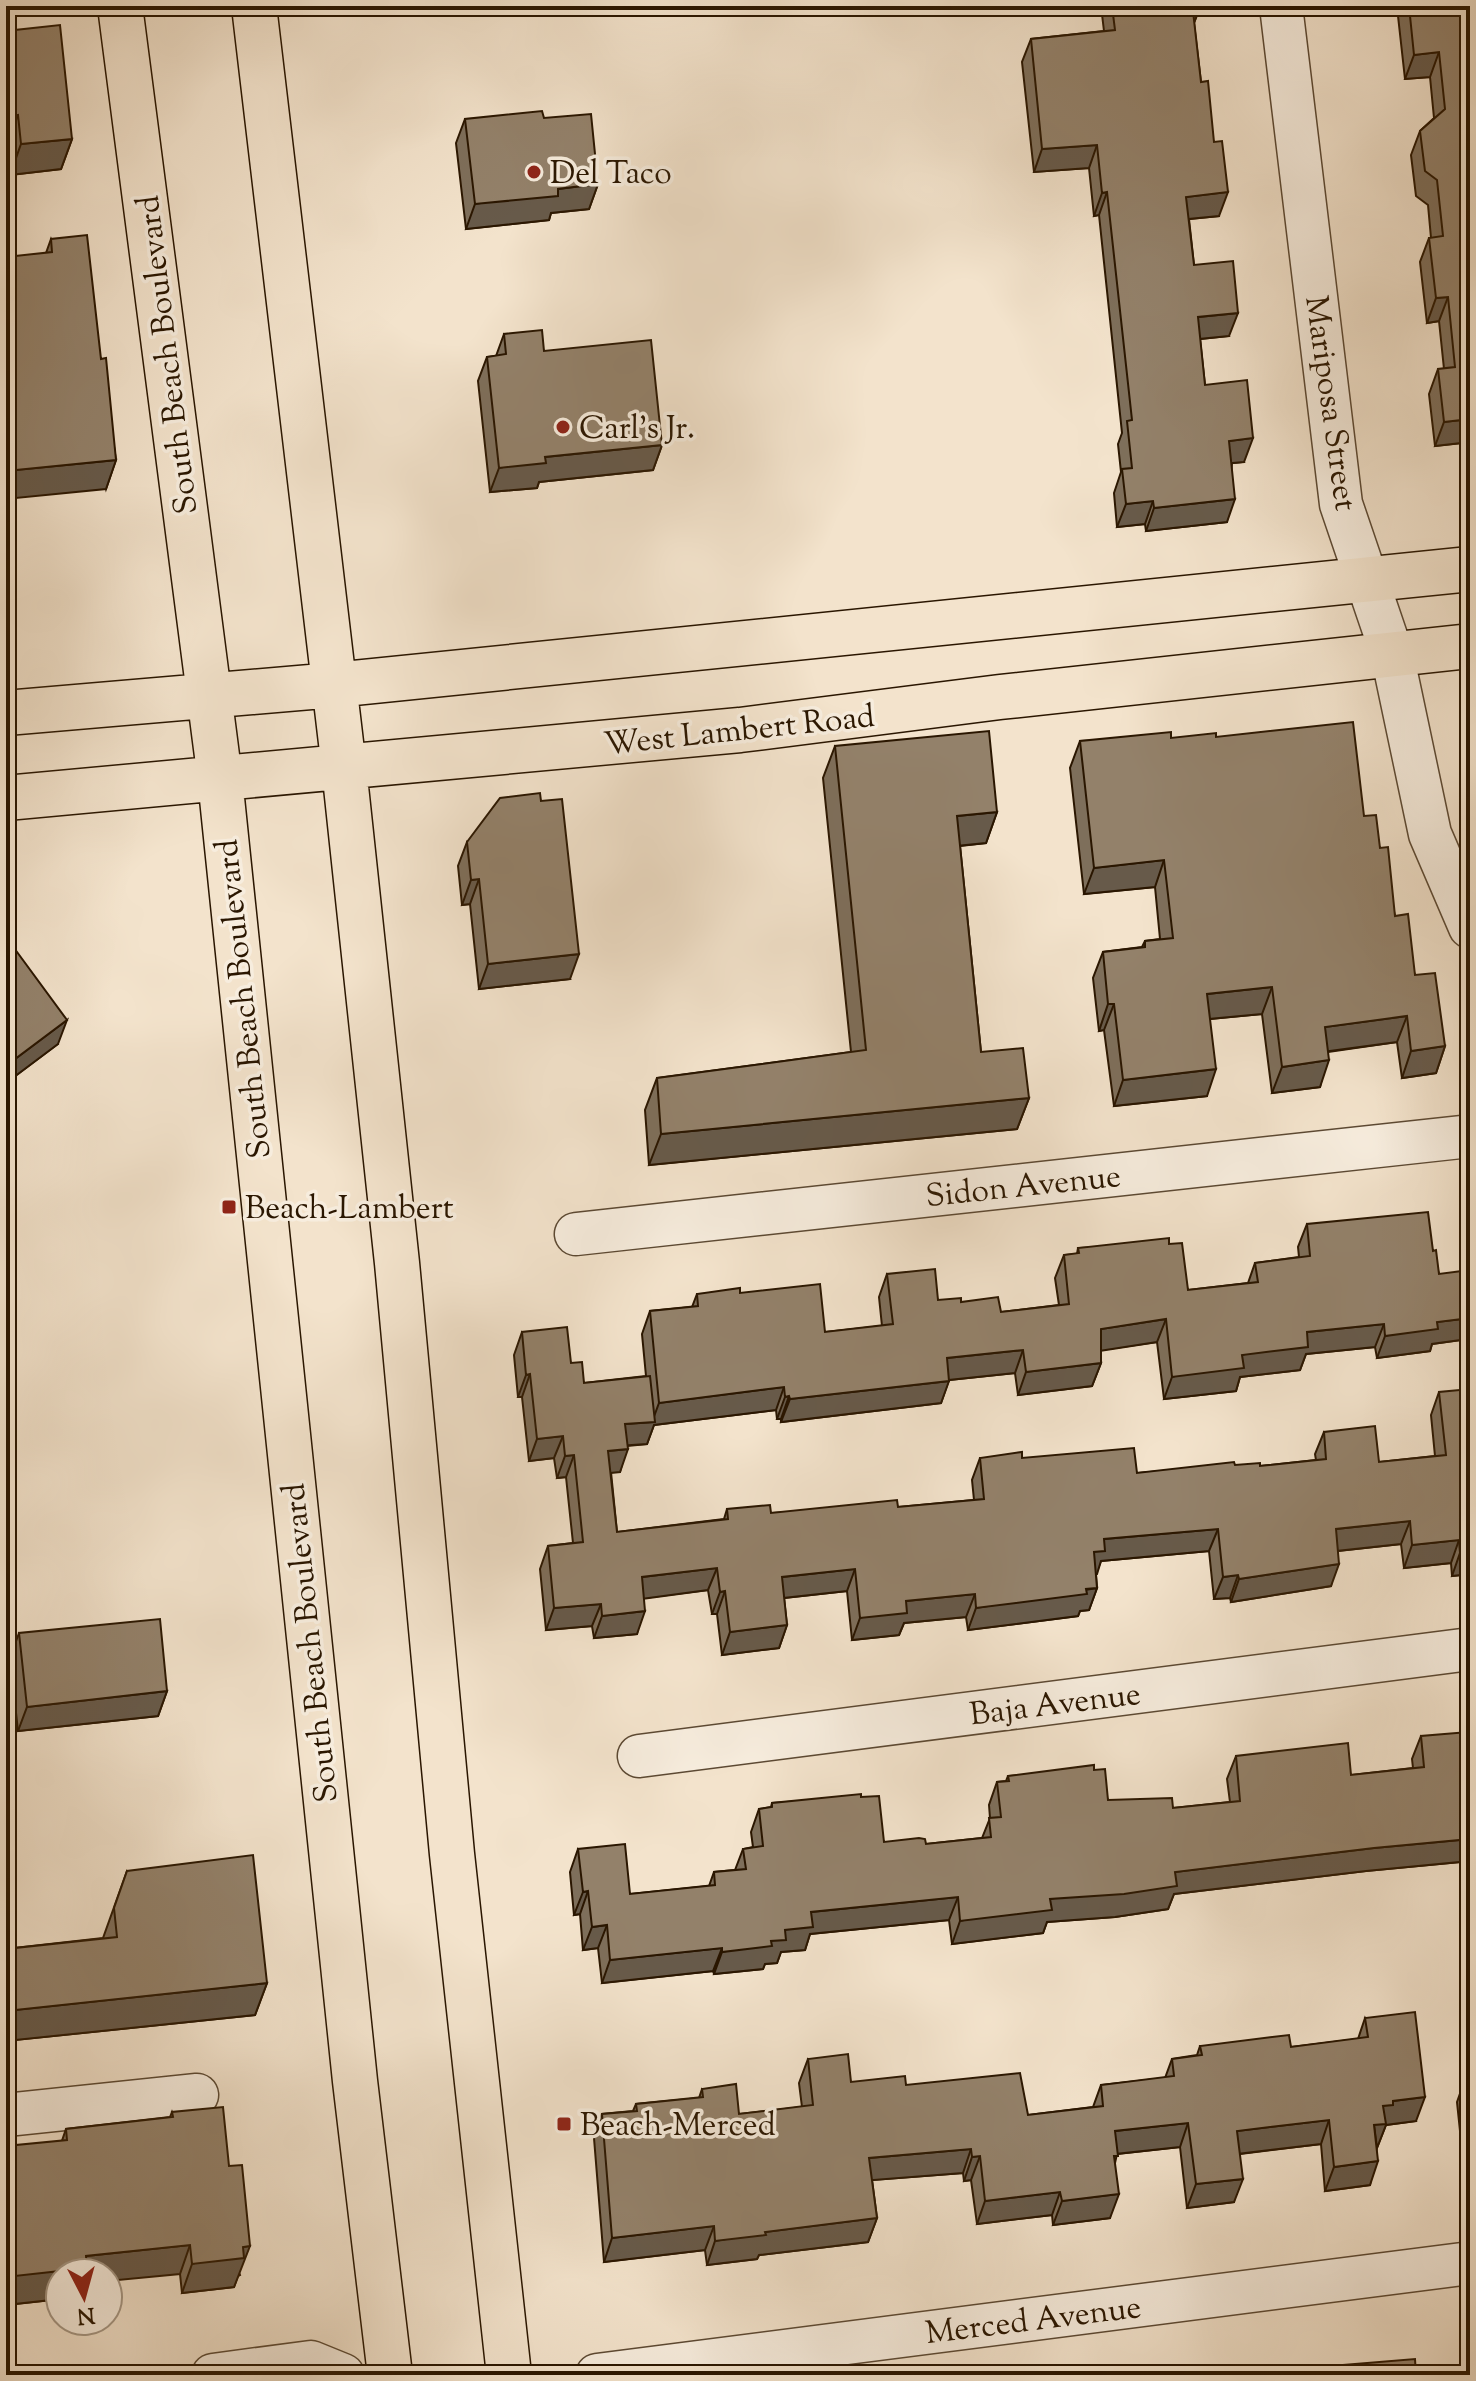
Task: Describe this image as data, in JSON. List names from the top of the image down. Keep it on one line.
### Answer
{"streets":{"main road":["South Beach Boulevard","West Lambert Road"],"street":["Mariposa Street","Sidon Avenue","Baja Avenue","Merced Avenue"]},"crossings":[["South Beach Boulevard","West Lambert Road"],["Mariposa Street","West Lambert Road"]],"places":{"other":["Del Taco","Carl's Jr."],"transit":["Beach-Lambert","Beach-Merced"]},"north":"bottom"}
